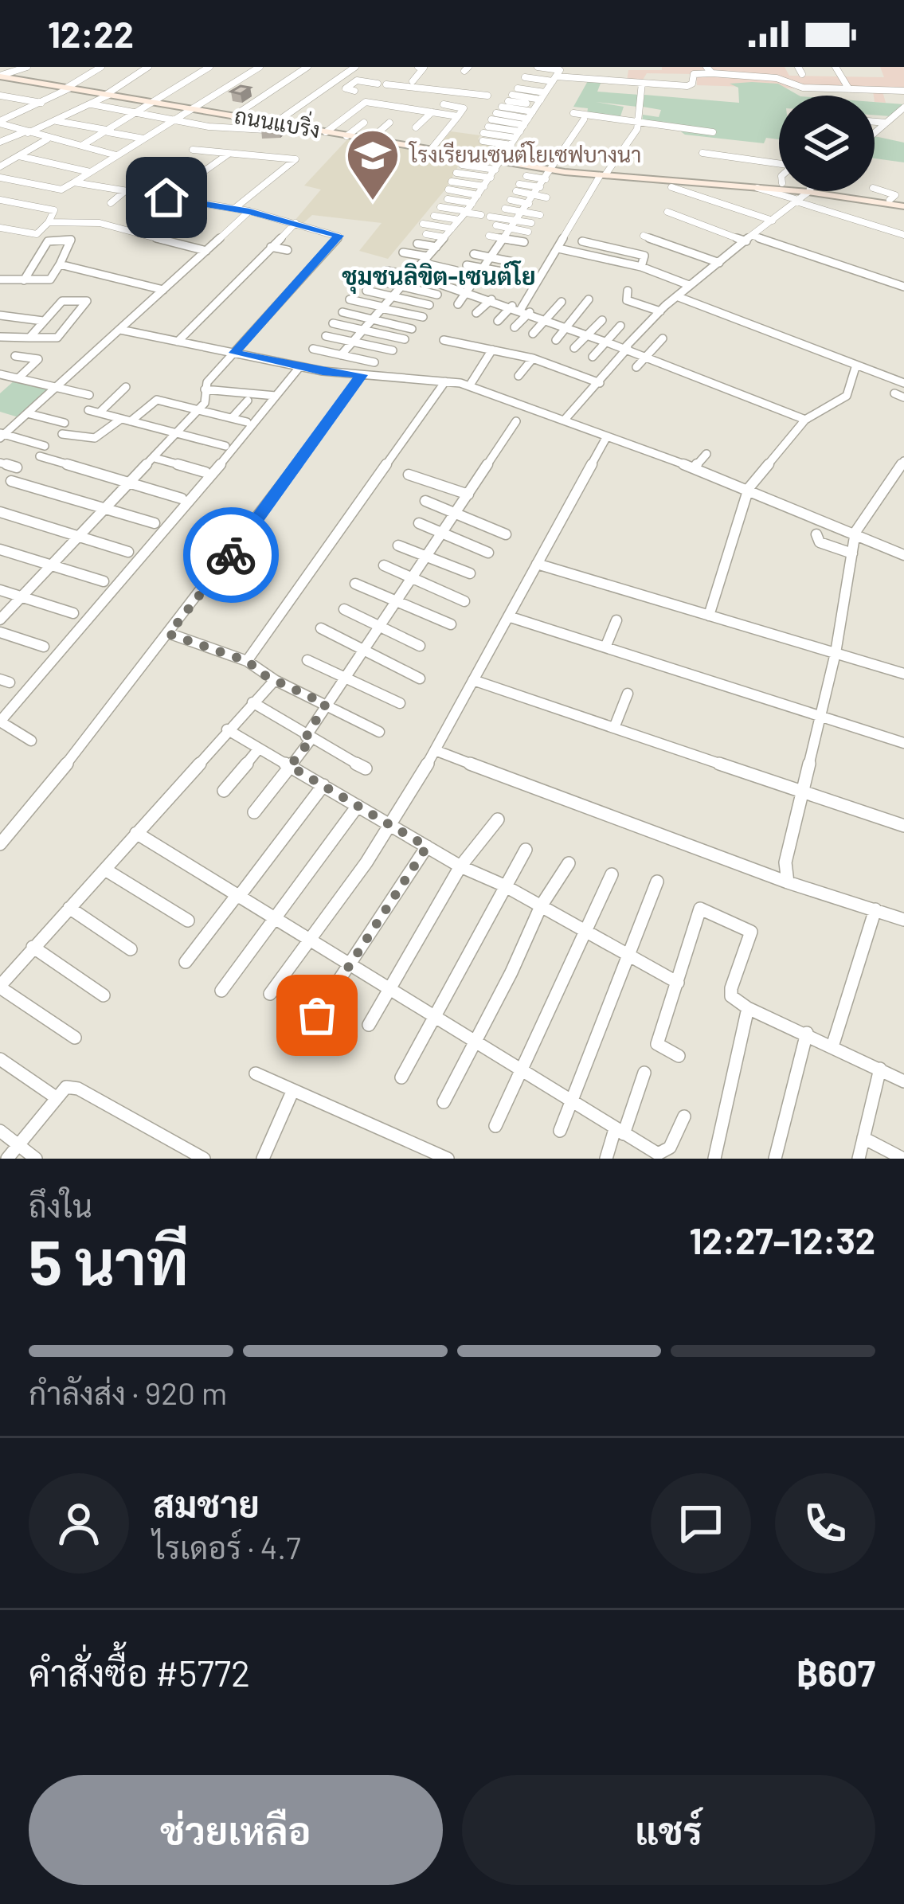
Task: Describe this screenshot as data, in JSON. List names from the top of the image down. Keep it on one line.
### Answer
{"streets":{"main road":["ถนนแบริ่ง"]},"districts":["ชุมชนลิขิต-เซนต์โย"],"places":{"school or university":["โรงเรียนเซนต์โยเซฟบางนา"]},"page":{"status":"12:22","heading":["5 นาที","ถึงใน","12:27–12:32"],"panel":["สมชาย","ไรเดอร์ · 4.7","คำสั่งซื้อ #5772","฿607"],"bar":"กำลังส่ง · 920 m","buttons":["ช่วยเหลือ","แชร์"]}}
